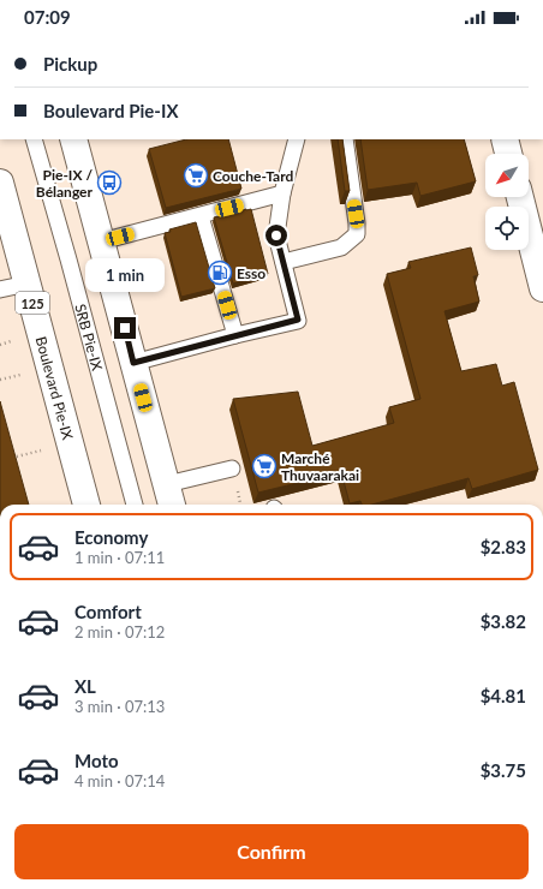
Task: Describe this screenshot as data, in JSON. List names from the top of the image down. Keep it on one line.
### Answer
{"streets":{"main road":["125","Boulevard Pie-IX"],"lane":["SRB Pie-IX"]},"places":{"supermarket":["Couche-Tard","Marché Thuvaarakai"],"bus stop":["Pie-IX / Bélanger"],"fuel station":["Esso"]},"north":"bottom left","page":{"status":"07:09","banner":["Pickup","Boulevard Pie-IX"],"bubble":"1 min","list":[{"name":"Economy","note":"1 min · 07:11","value":"$2.83"},{"name":"Comfort","note":"2 min · 07:12","value":"$3.82"},{"name":"XL","note":"3 min · 07:13","value":"$4.81"},{"name":"Moto","note":"4 min · 07:14","value":"$3.75"}],"buttons":"Confirm"}}
